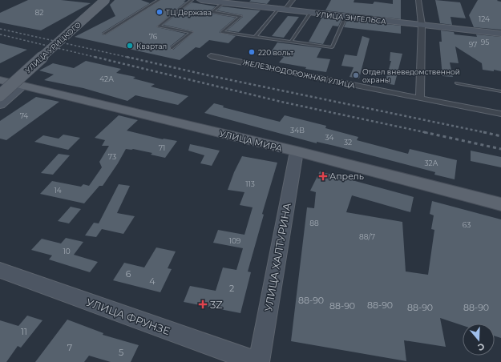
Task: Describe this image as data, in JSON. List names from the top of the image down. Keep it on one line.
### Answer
{"streets":{"main road":["УЛИЦА УРИЦКОГО","УЛИЦА МИРА"],"street":["УЛИЦА ЭНГЕЛЬСА","ЖЕЛЕЗНОДОРОЖНАЯ УЛИЦА","УЛИЦА ХАЛТУРИНА","УЛИЦА ФРУНЗЕ"]},"crossings":[["УЛИЦА МИРА","УЛИЦА ХАЛТУРИНА"],["УЛИЦА ХАЛТУРИНА","УЛИЦА ФРУНЗЕ"]],"places":{"other":["ТЦ Держава","Квартал","220 вольт","Отдел вневедомственной охраны"],"health":["Апрель","3Z"]},"house_numbers":["82","124","76","95","97","42А","74","34В","34","32","71","73","32А","113","14","88","63","88/7","109","10","6","4","2","88-90","88-90","88-90","88-90","88-90","11","7","5"],"north":"bottom"}
